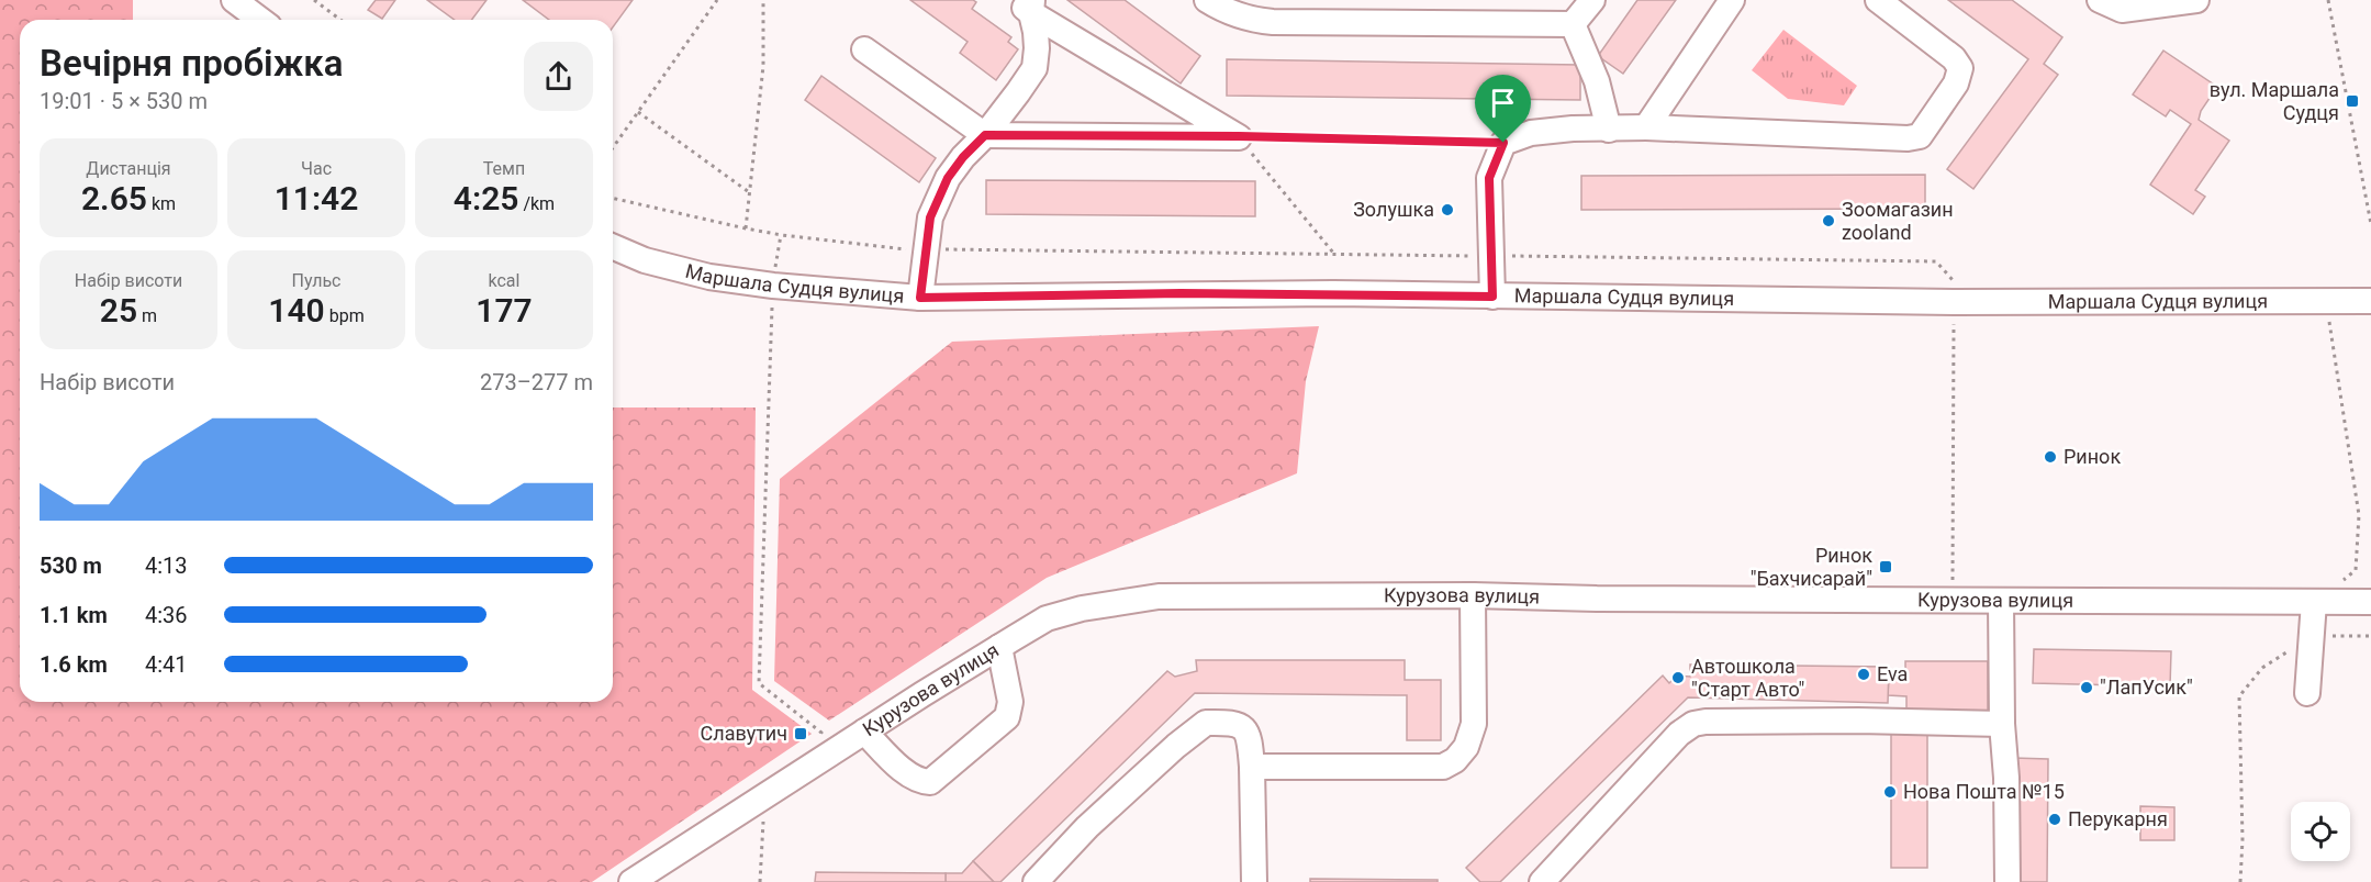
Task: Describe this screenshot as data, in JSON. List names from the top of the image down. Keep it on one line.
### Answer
{"streets":{"street":["Маршала Судця вулиця","Курузова вулиця"]},"places":{"transit":["вул. Маршала Судця","Ринок \"Бахчисарай\"","Славутич"],"other":["Золушка","Зоомагазин zooland","Ринок","Eva","Автошкола \"Старт Авто\"","\"ЛапУсик\"","Нова Пошта №15","Перукарня"]},"page":{"heading":["Вечірня пробіжка","19:01 · 5 × 530 m"],"stats":[["Дистанція","2.65 km"],["Час","11:42"],["Темп","4:25 /km"],["Набір висоти","25 m"],["Пульс","140 bpm"],["kcal","177"]],"chart":["Набір висоти","273–277 m"],"list":[{"name":"530 m","note":"4:13"},{"name":"1.1 km","note":"4:36"},{"name":"1.6 km","note":"4:41"}]}}
